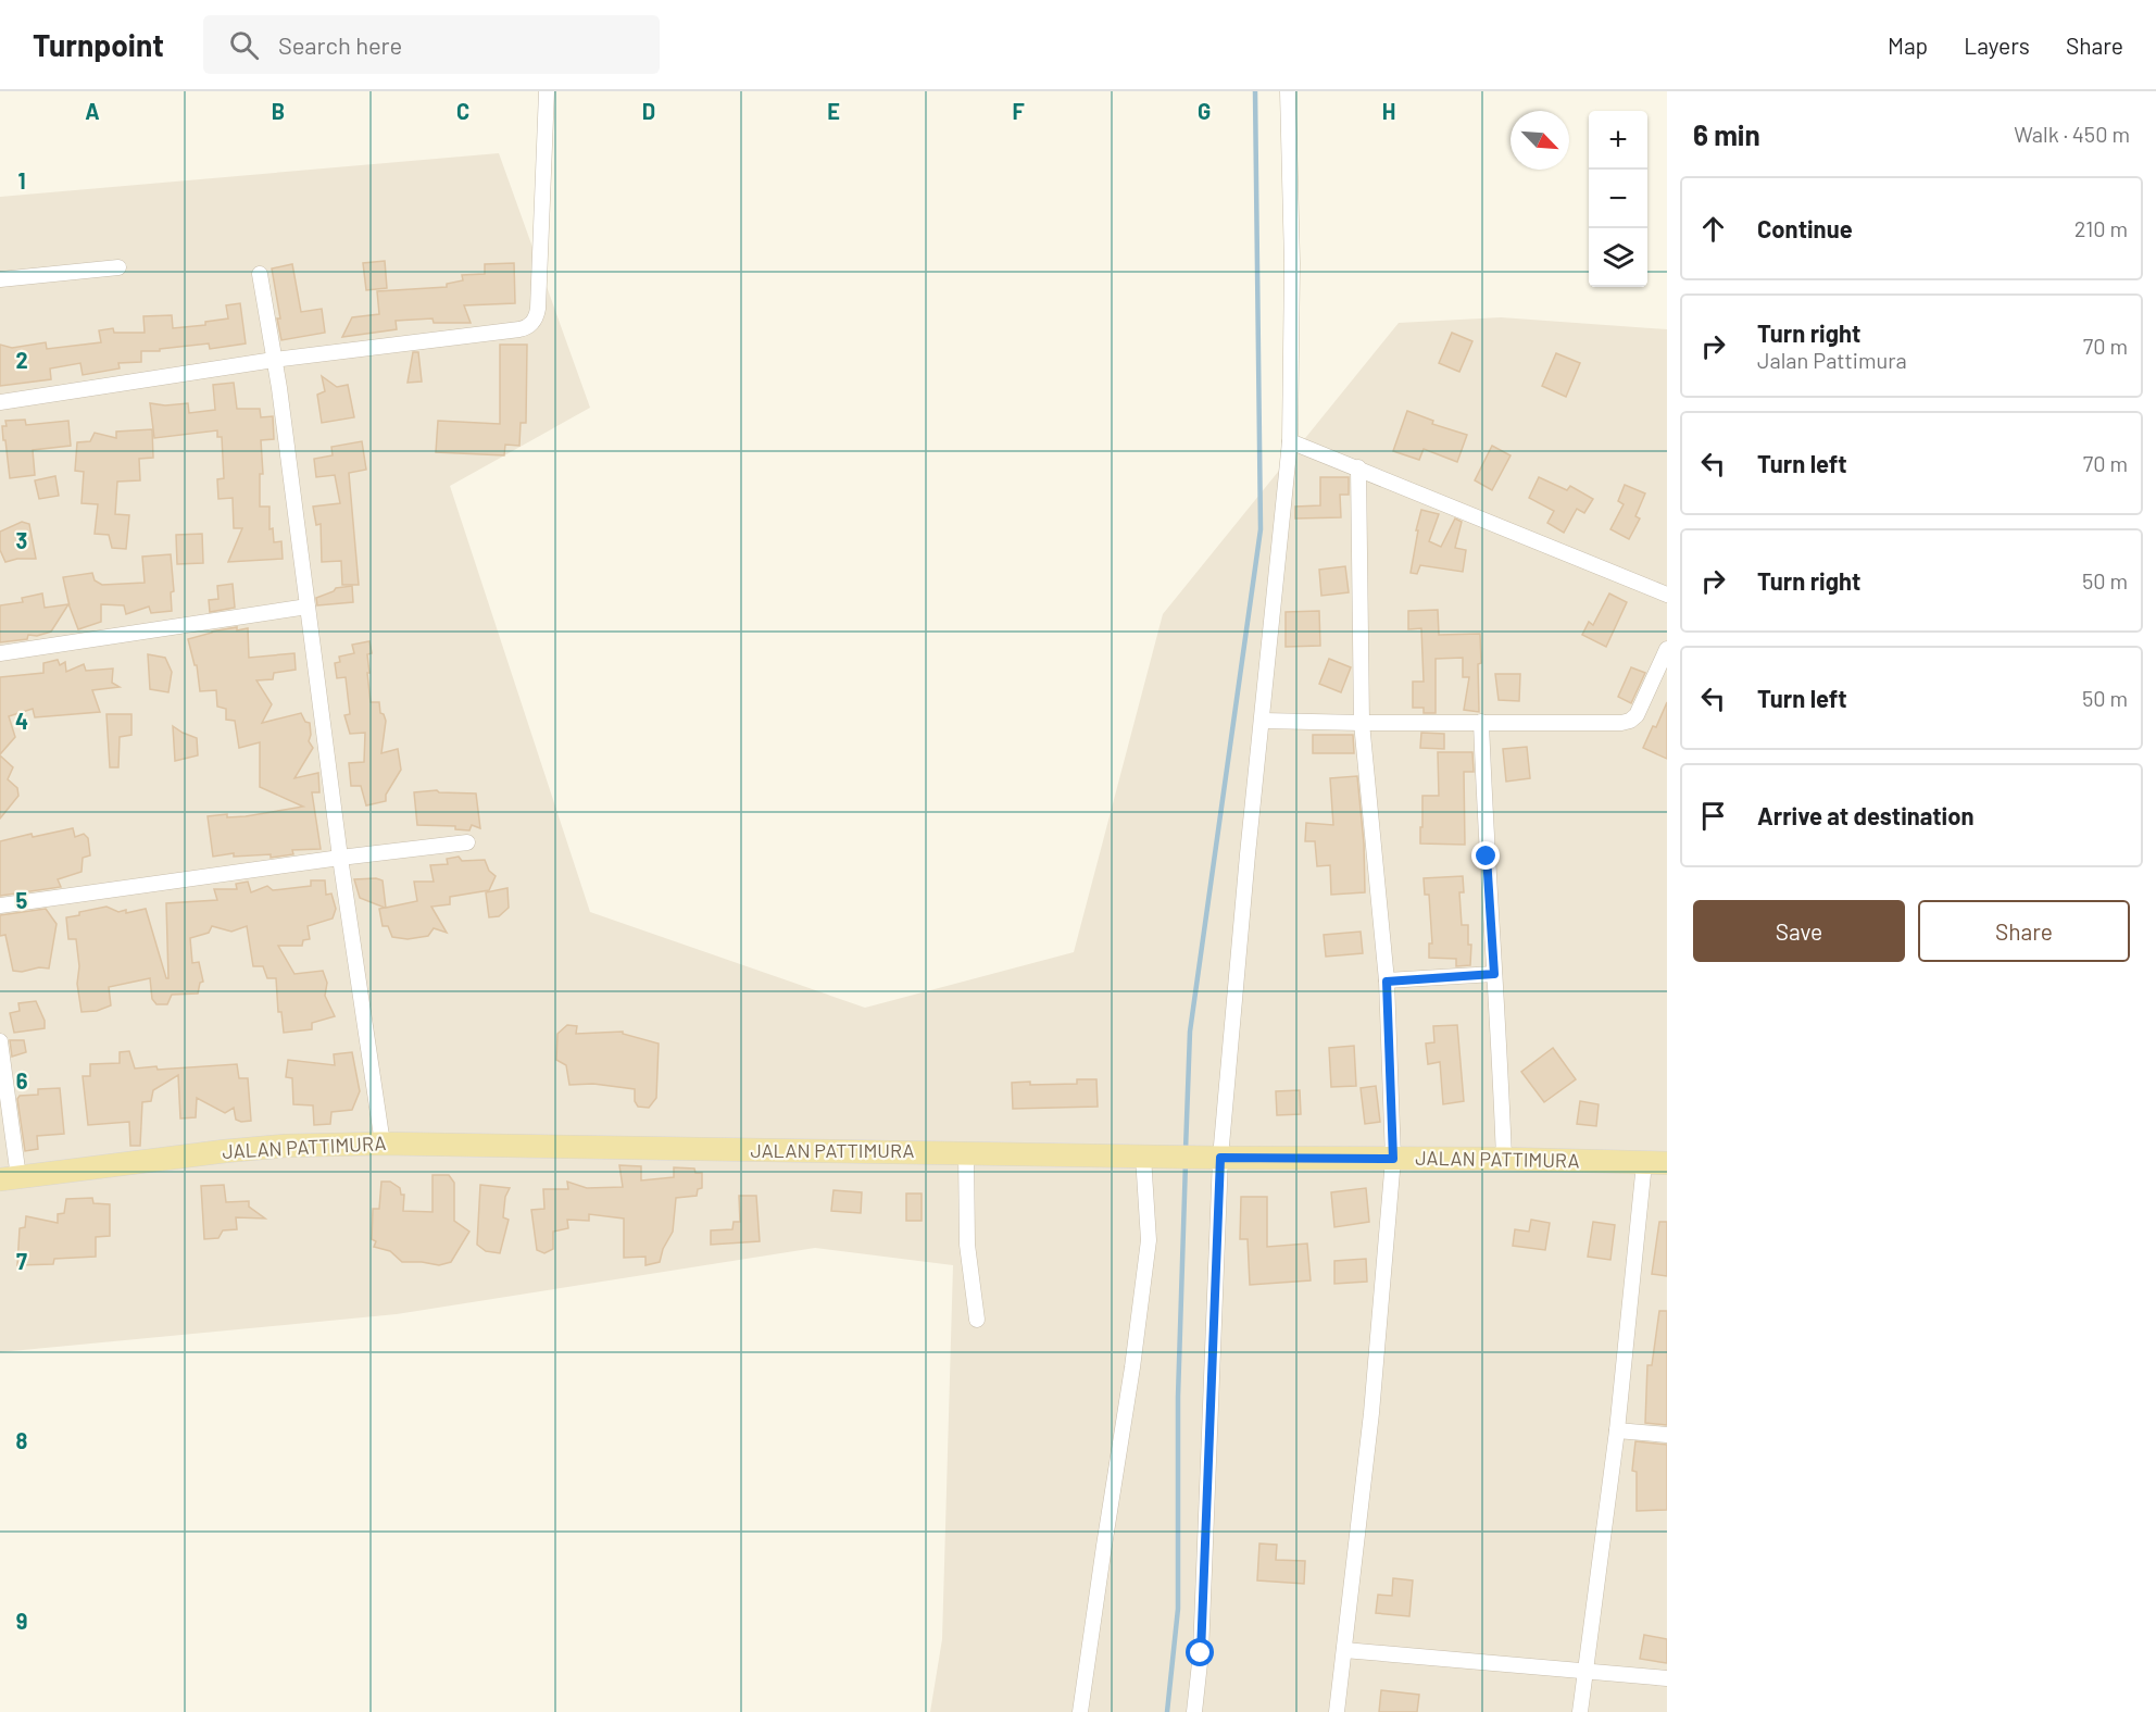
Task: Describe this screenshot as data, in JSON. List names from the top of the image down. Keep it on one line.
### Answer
{"streets":{"main road":["JALAN PATTIMURA"]},"north":"bottom right","page":{"header":"Turnpoint","search":"Search here","nav":["Map","Layers","Share"],"heading":["6 min","Walk · 450 m"],"map_buttons":["+","−"],"list":[["Continue","210 m"],["Turn right","Jalan Pattimura","70 m"],["Turn left","70 m"],["Turn right","50 m"],["Turn left","50 m"],"Arrive at destination"],"buttons":["Save","Share"]},"grid":{"columns":["A","B","C","D","E","F","G","H"],"rows":["1","2","3","4","5","6","7","8","9"]}}
